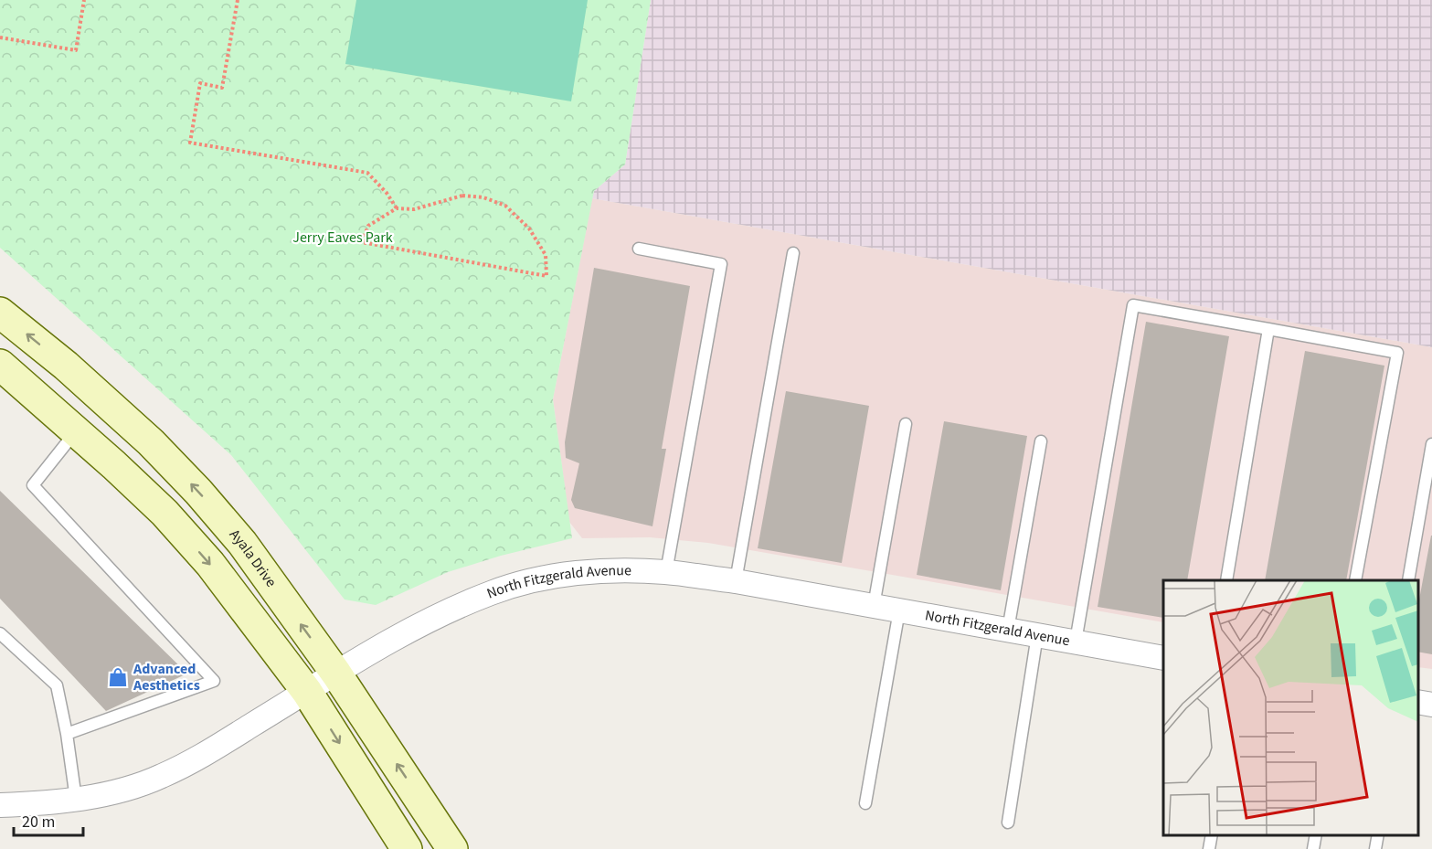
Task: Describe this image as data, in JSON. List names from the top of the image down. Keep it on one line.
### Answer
{"streets":{"main road":["Ayala Drive"],"street":["North Fitzgerald Avenue"]},"crossings":[["Ayala Drive","North Fitzgerald Avenue"]],"parks":["Jerry Eaves Park"],"places":{"shop":["Advanced Aesthetics"]},"scale_bar":"20 m"}
